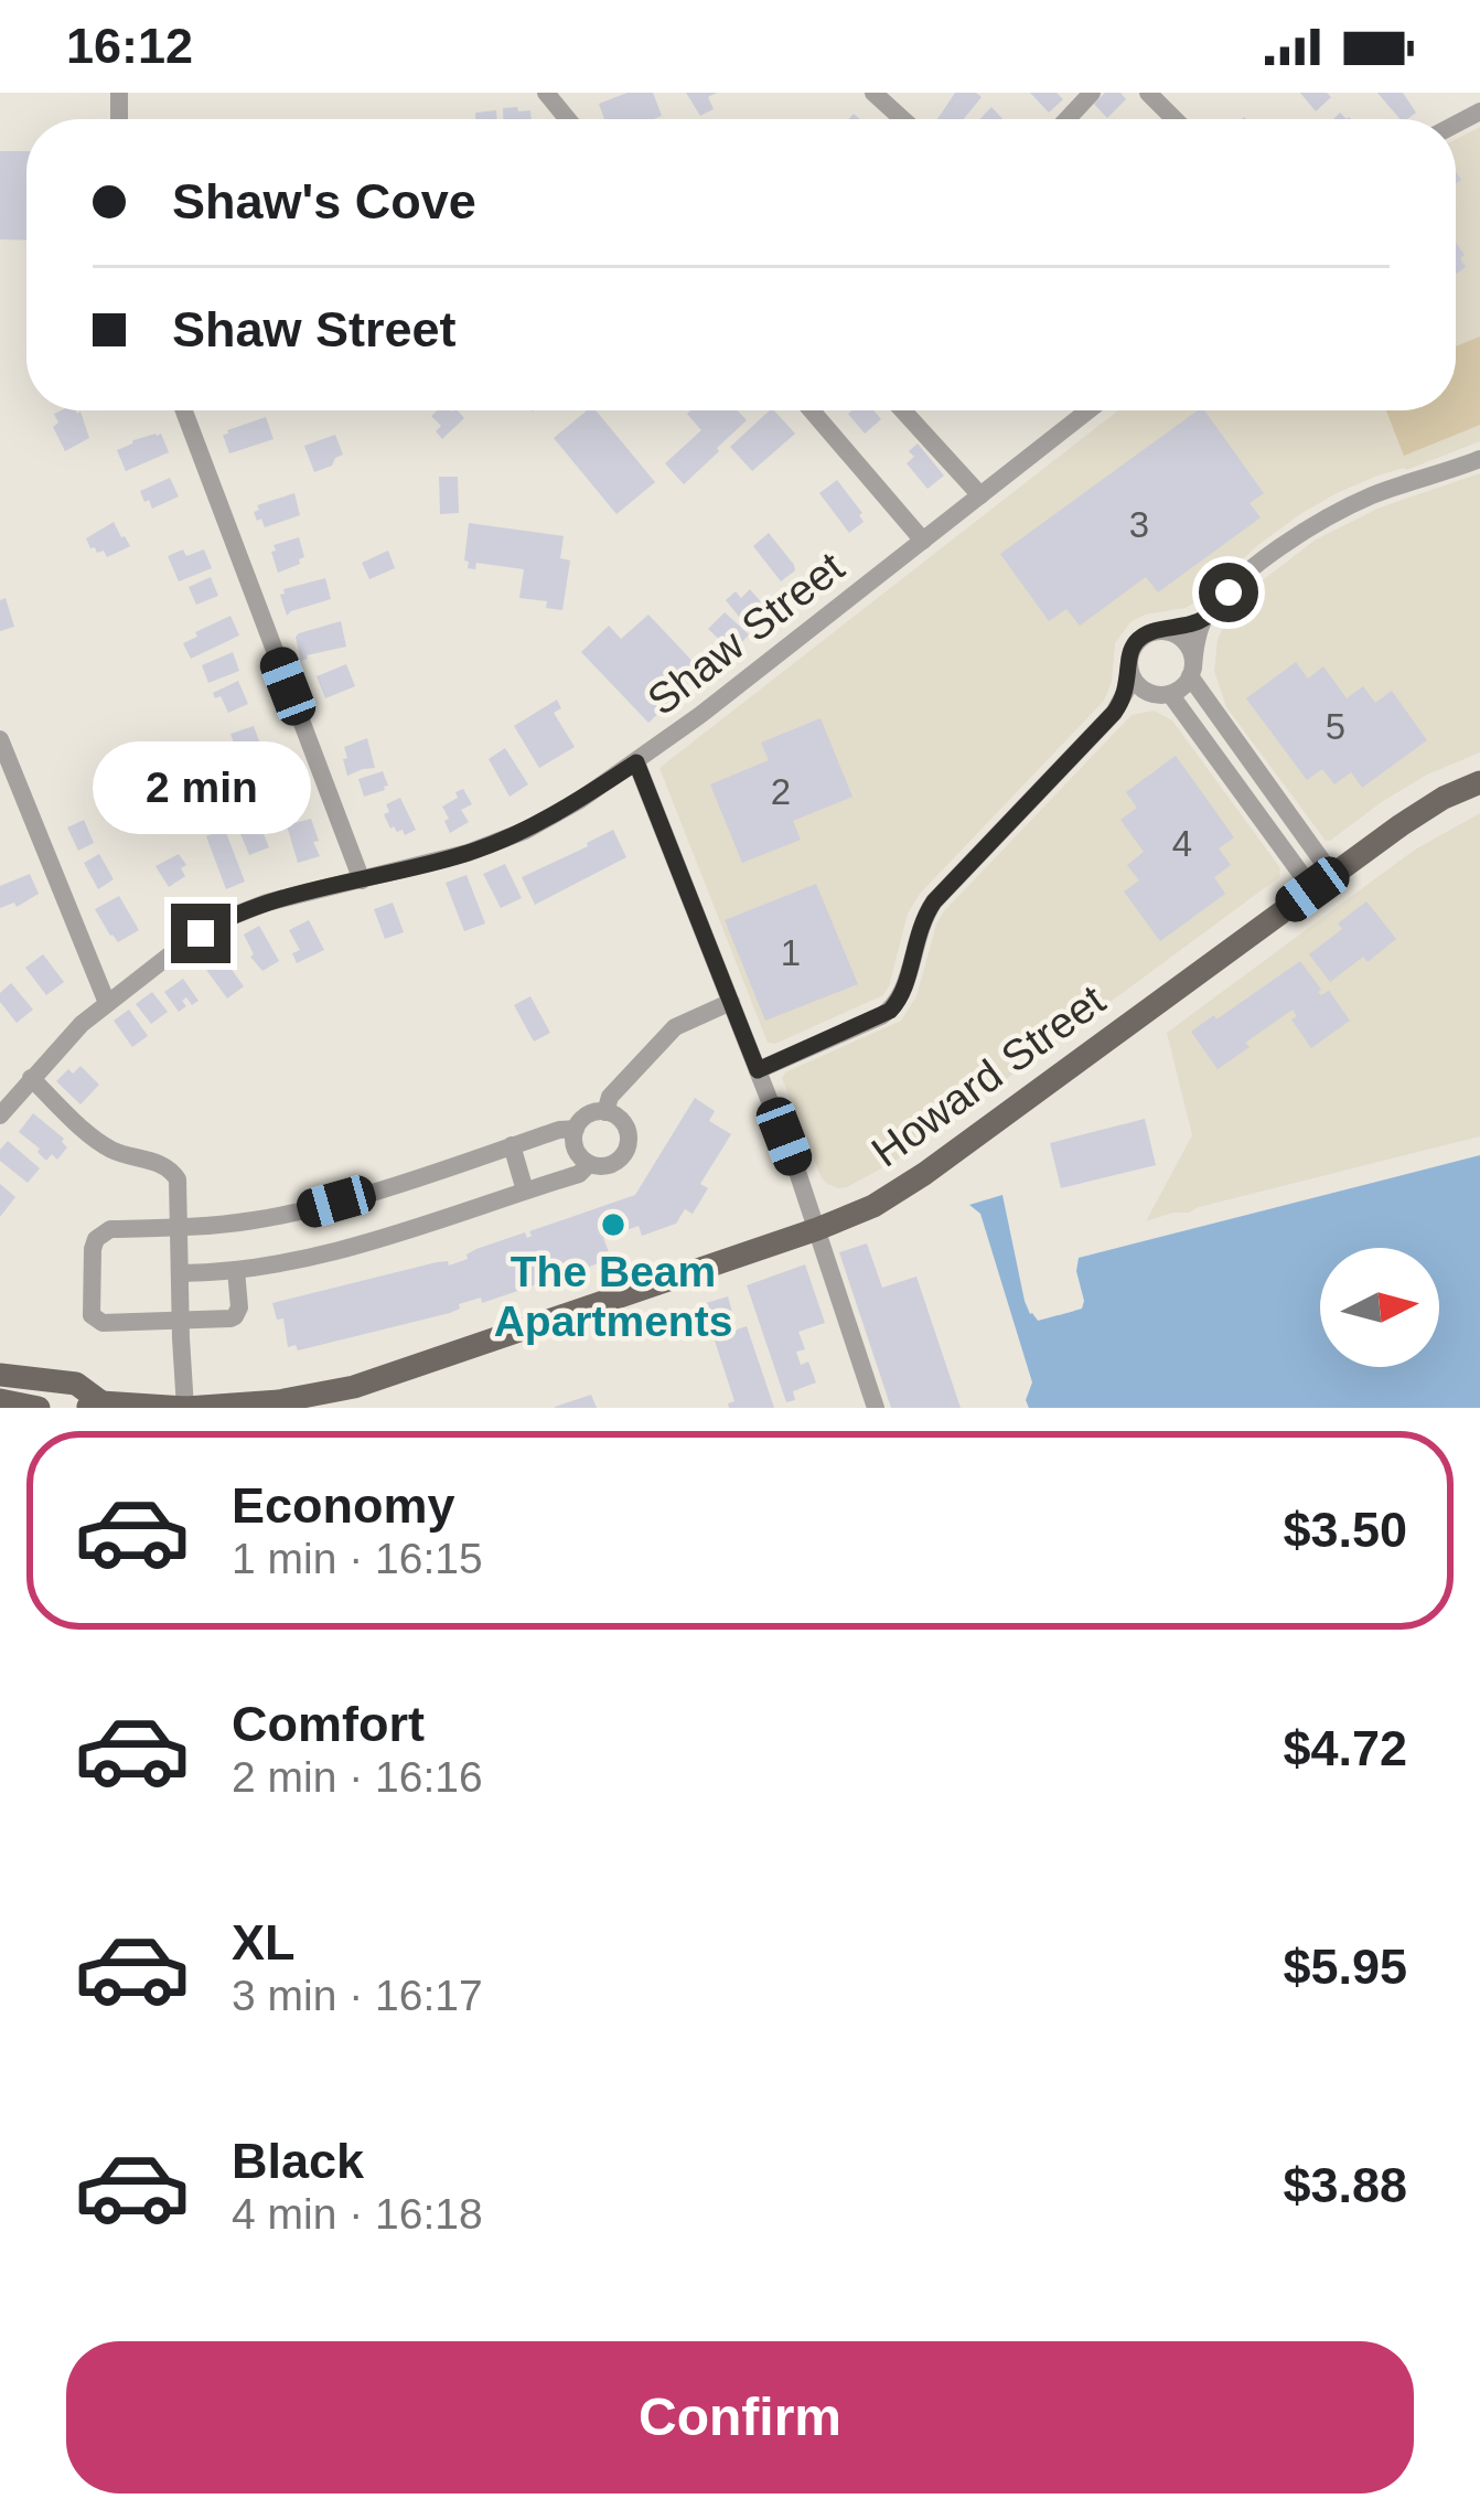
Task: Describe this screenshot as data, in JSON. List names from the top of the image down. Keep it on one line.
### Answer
{"streets":{"main road":["Howard Street"],"street":["Shaw Street"]},"places":["The Beam Apartments"],"house_numbers":["3","5","2","4","1"],"north":"right","page":{"status":"16:12","banner":["Shaw's Cove","Shaw Street"],"bubble":"2 min","list":[{"name":"Economy","note":"1 min · 16:15","value":"$3.50"},{"name":"Comfort","note":"2 min · 16:16","value":"$4.72"},{"name":"XL","note":"3 min · 16:17","value":"$5.95"},{"name":"Black","note":"4 min · 16:18","value":"$3.88"}],"buttons":"Confirm"}}
